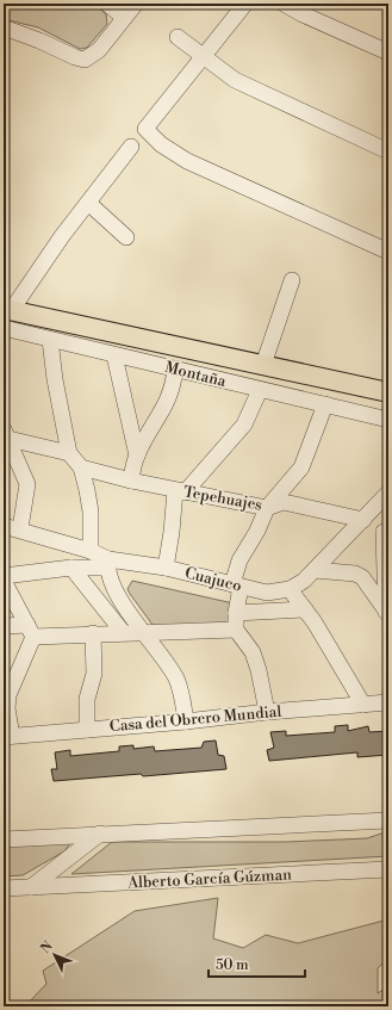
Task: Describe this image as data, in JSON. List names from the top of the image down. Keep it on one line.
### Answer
{"streets":{"main road":["Montaña"],"street":["Tepehuajes","Cuajuco","Casa del Obrero Mundial","Alberto García Gúzman"]},"crossings":[["Tepehuajes","Cuajuco"]],"scale_bar":"50 m","north":"top left"}
